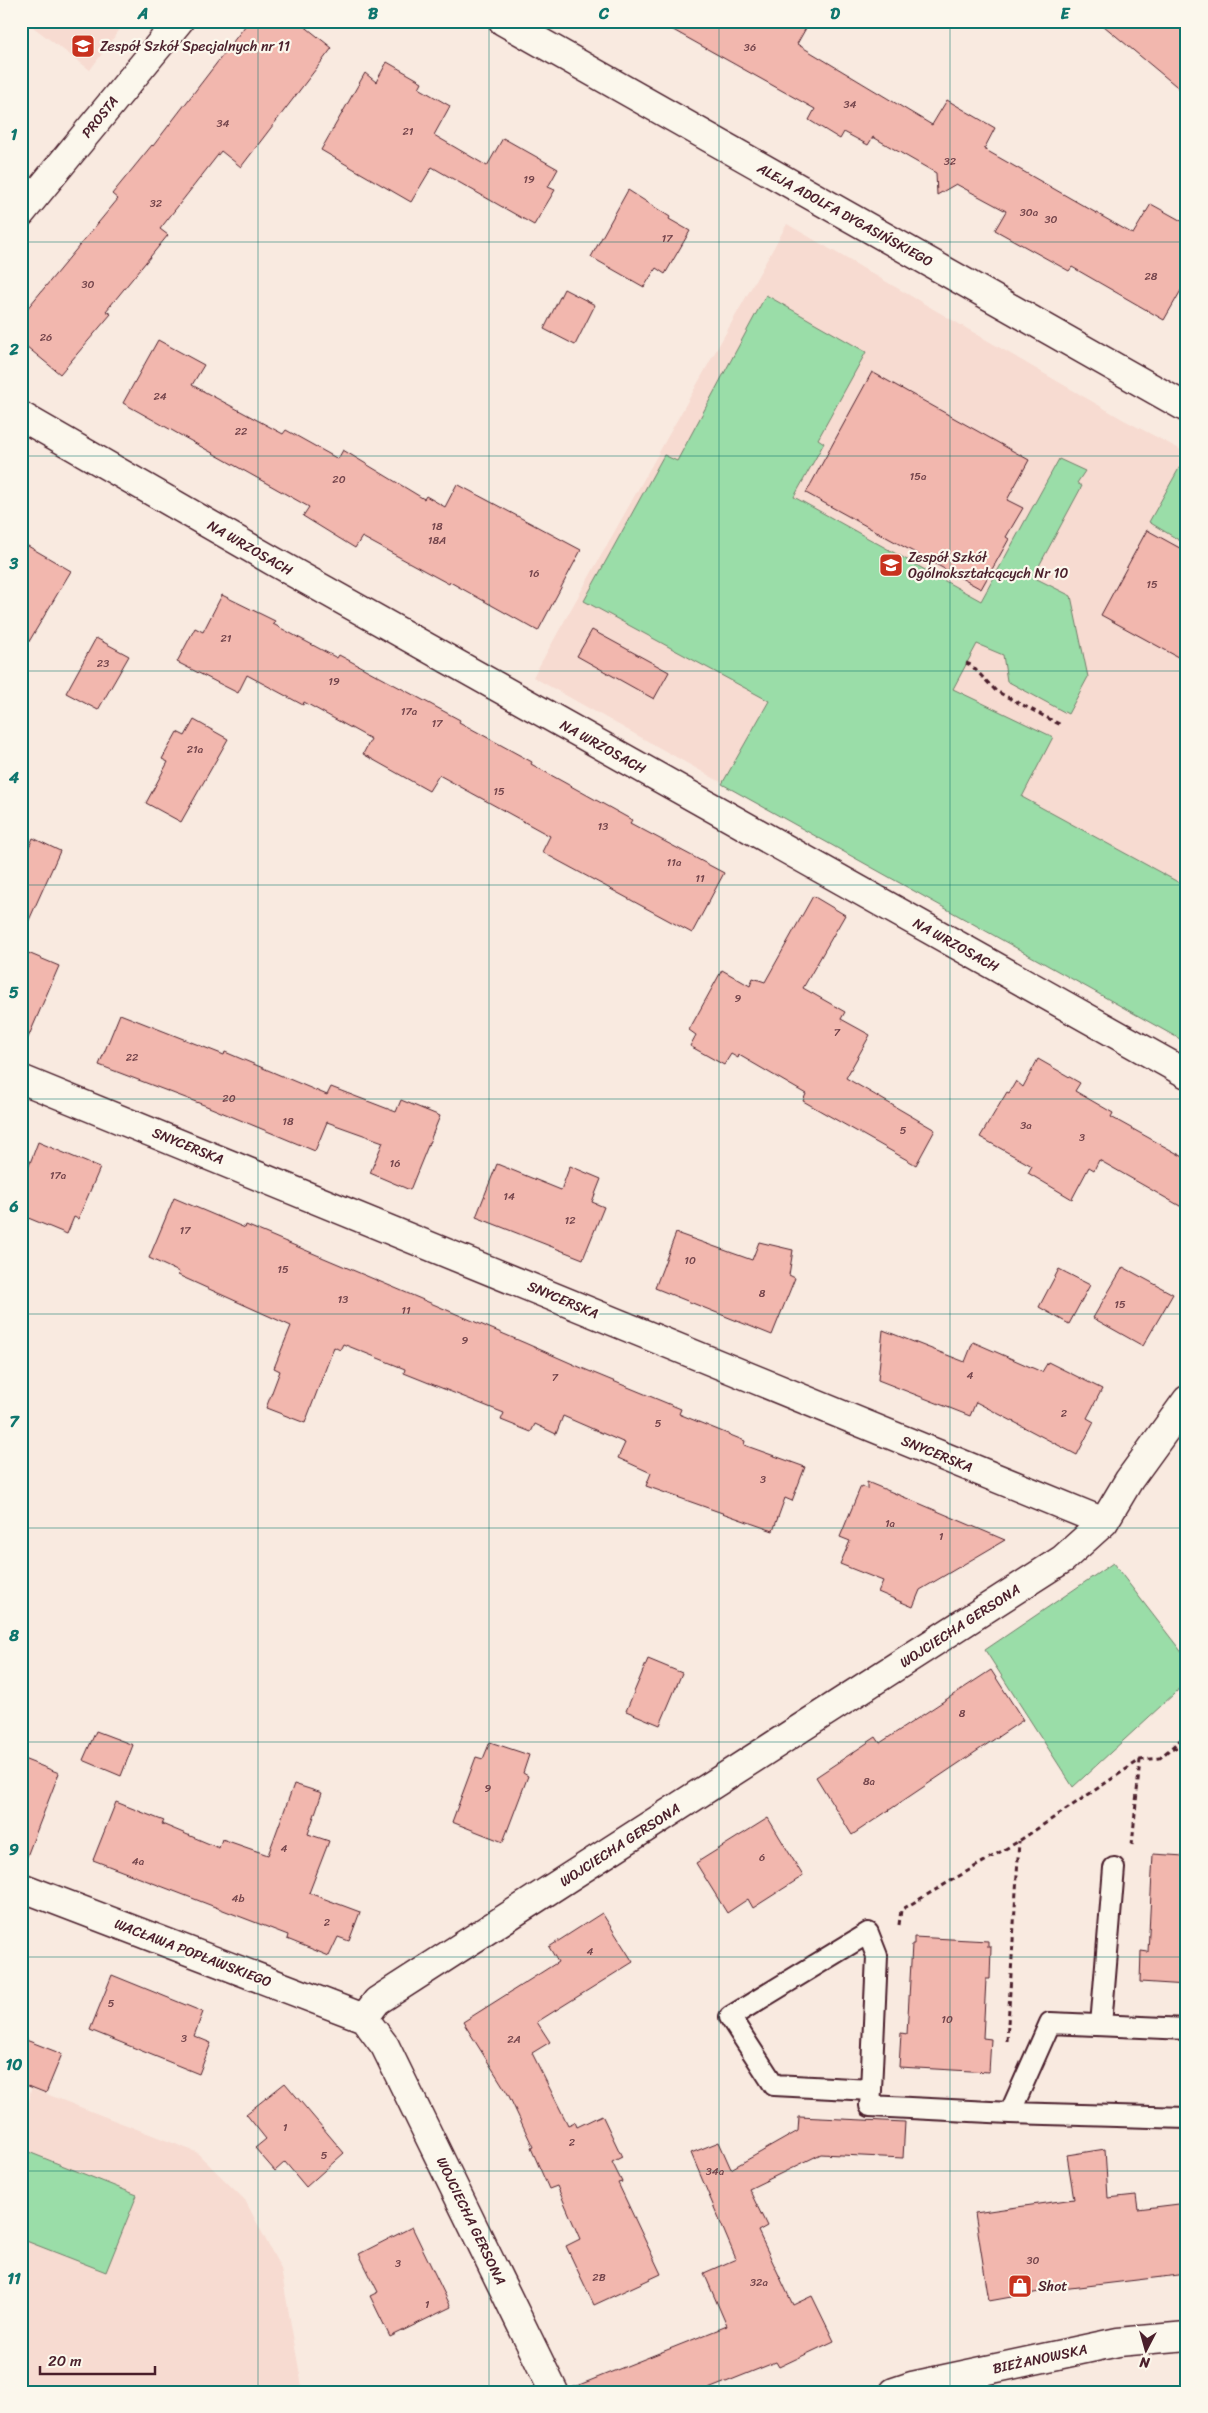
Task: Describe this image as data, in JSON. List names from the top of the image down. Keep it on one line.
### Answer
{"streets":{"street":["PROSTA","ALEJA ADOLFA DYGASIŃSKIEGO","NA WRZOSACH","SNYCERSKA","WOJCIECHA GERSONA","WACŁAWA POPŁAWSKIEGO","BIEŻANOWSKA"]},"crossings":[["SNYCERSKA","WOJCIECHA GERSONA"],["WOJCIECHA GERSONA","WACŁAWA POPŁAWSKIEGO"]],"places":{"school or university":["Zespół Szkół Specjalnych nr 11","Zespół Szkół Ogólnokształcących Nr 10"],"shop":["Shot"]},"house_numbers":["36","34","34","21","32","19","32","30a","30","17","28","30","26","24","22","15a","20","18","18A","16","15","21","23","19","17a","17","21a","15","13","11a","11","9","7","22","20","18","3a","5","3","16","17a","14","12","17","10","15","8","13","15","11","9","4","7","2","5","3","1a","1","8","8a","9","4","6","4a","4b","2","4","5","10","3","2A","1","2","5","34a","30","3","2B","32a","1"],"scale_bar":"20 m","north":"bottom","grid":{"columns":["A","B","C","D","E"],"rows":["1","2","3","4","5","6","7","8","9","10","11"]}}
